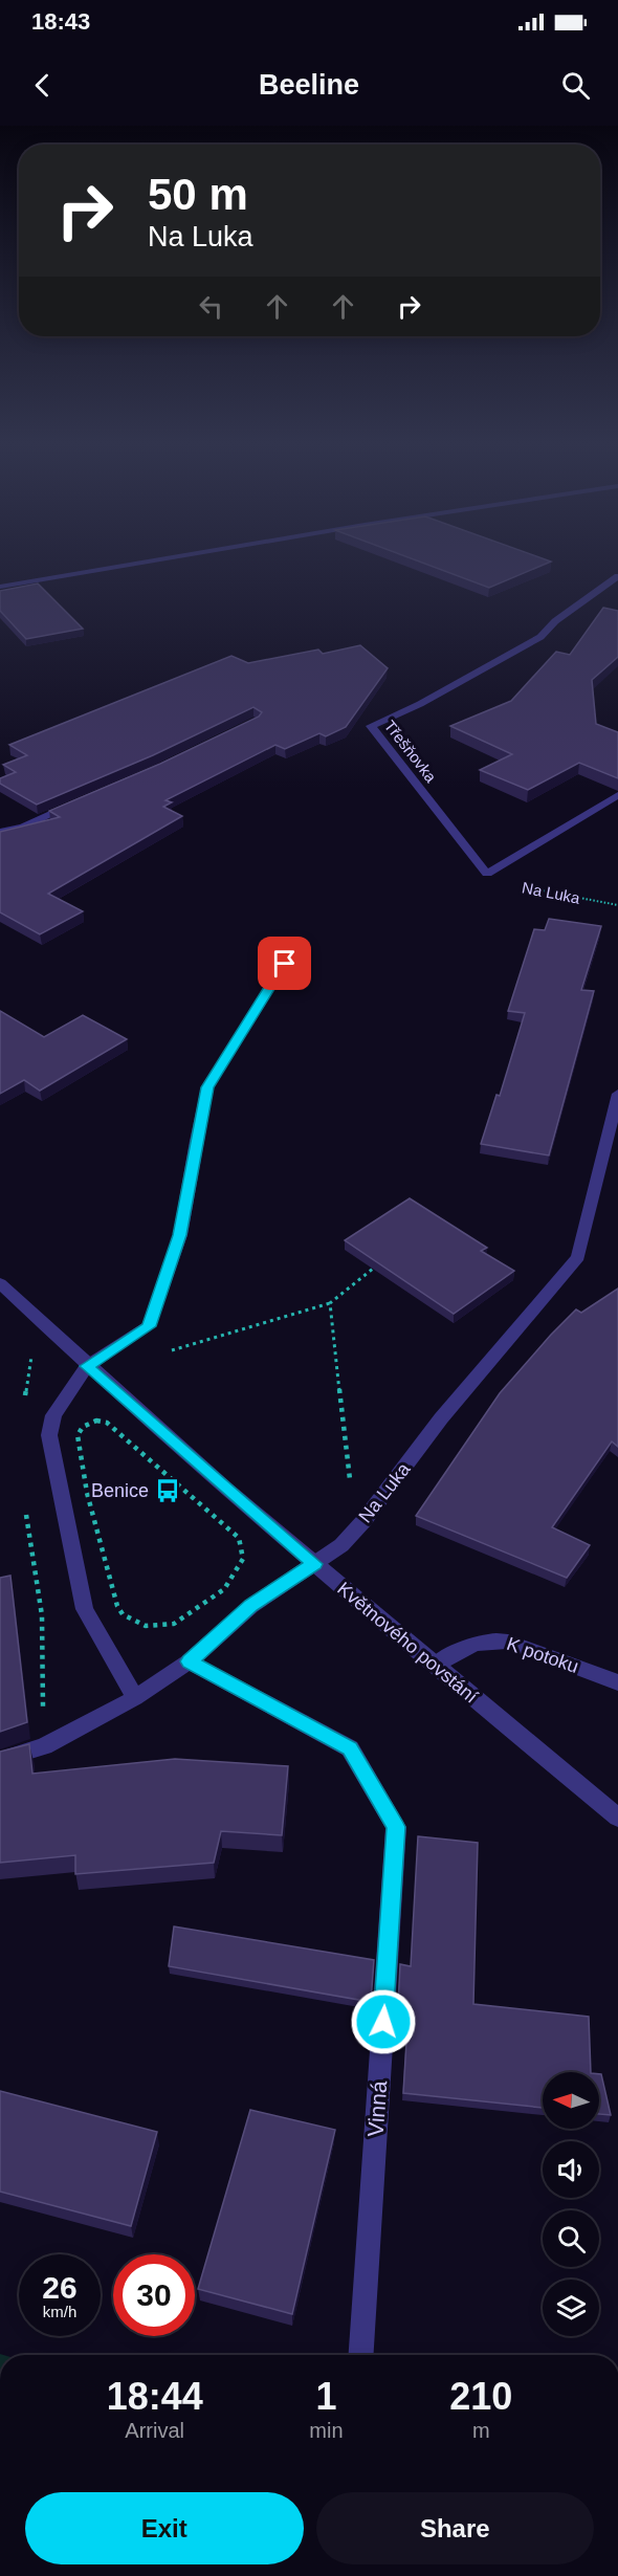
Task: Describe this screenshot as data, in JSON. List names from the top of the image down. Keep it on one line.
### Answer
{"streets":{"street":["Třešňovka","Na Luka","Květnového povstání","K potoku","Vinná"]},"crossings":[["Třešňovka","Na Luka"],["Na Luka","Květnového povstání"],["Na Luka","Vinná"],["Květnového povstání","K potoku"]],"places":{"bus stop":["Benice"]},"north":"left","page":{"status":"18:43","header":"Beeline","turn":["50 m","Na Luka"],"speed":"26 km/h","limit":"30","eta":["18:44","Arrival","1","min","210","m"],"buttons":["Exit","Share"]}}
